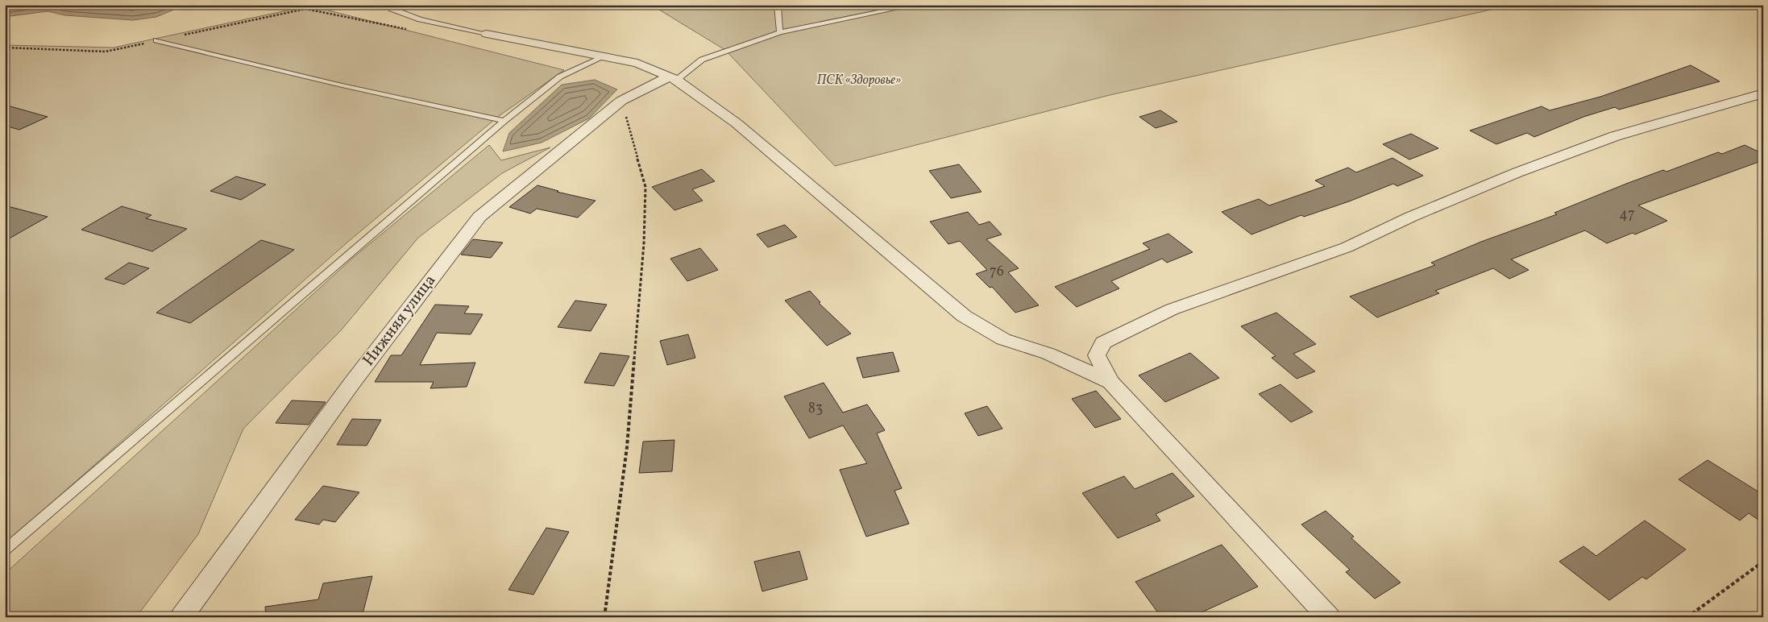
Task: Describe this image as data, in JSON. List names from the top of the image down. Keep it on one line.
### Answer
{"streets":{"street":["Нижняя улица"]},"parks":["ПСК «Здоровье»"],"house_numbers":["47","76","83"]}
